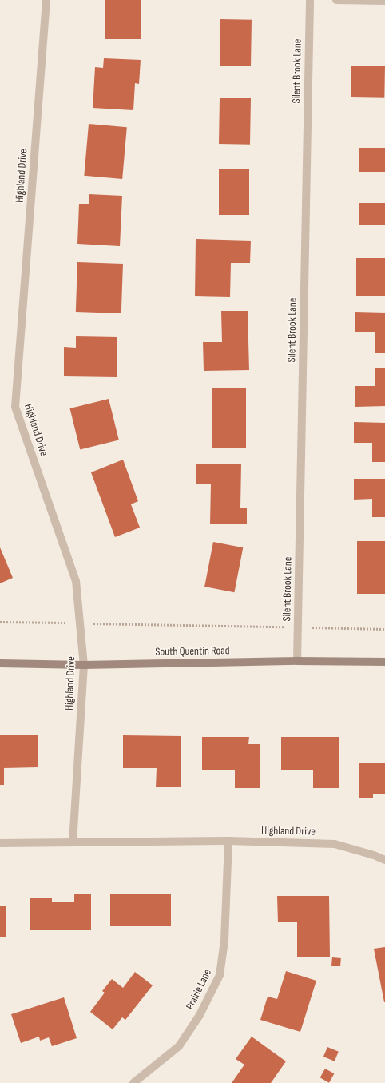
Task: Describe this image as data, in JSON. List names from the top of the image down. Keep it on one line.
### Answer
{"streets":{"main road":["South Quentin Road"],"street":["Silent Brook Lane","Highland Drive","Prairie Lane"]},"crossings":[["Silent Brook Lane","South Quentin Road"],["Highland Drive","South Quentin Road"],["Highland Drive","Prairie Lane"]]}
